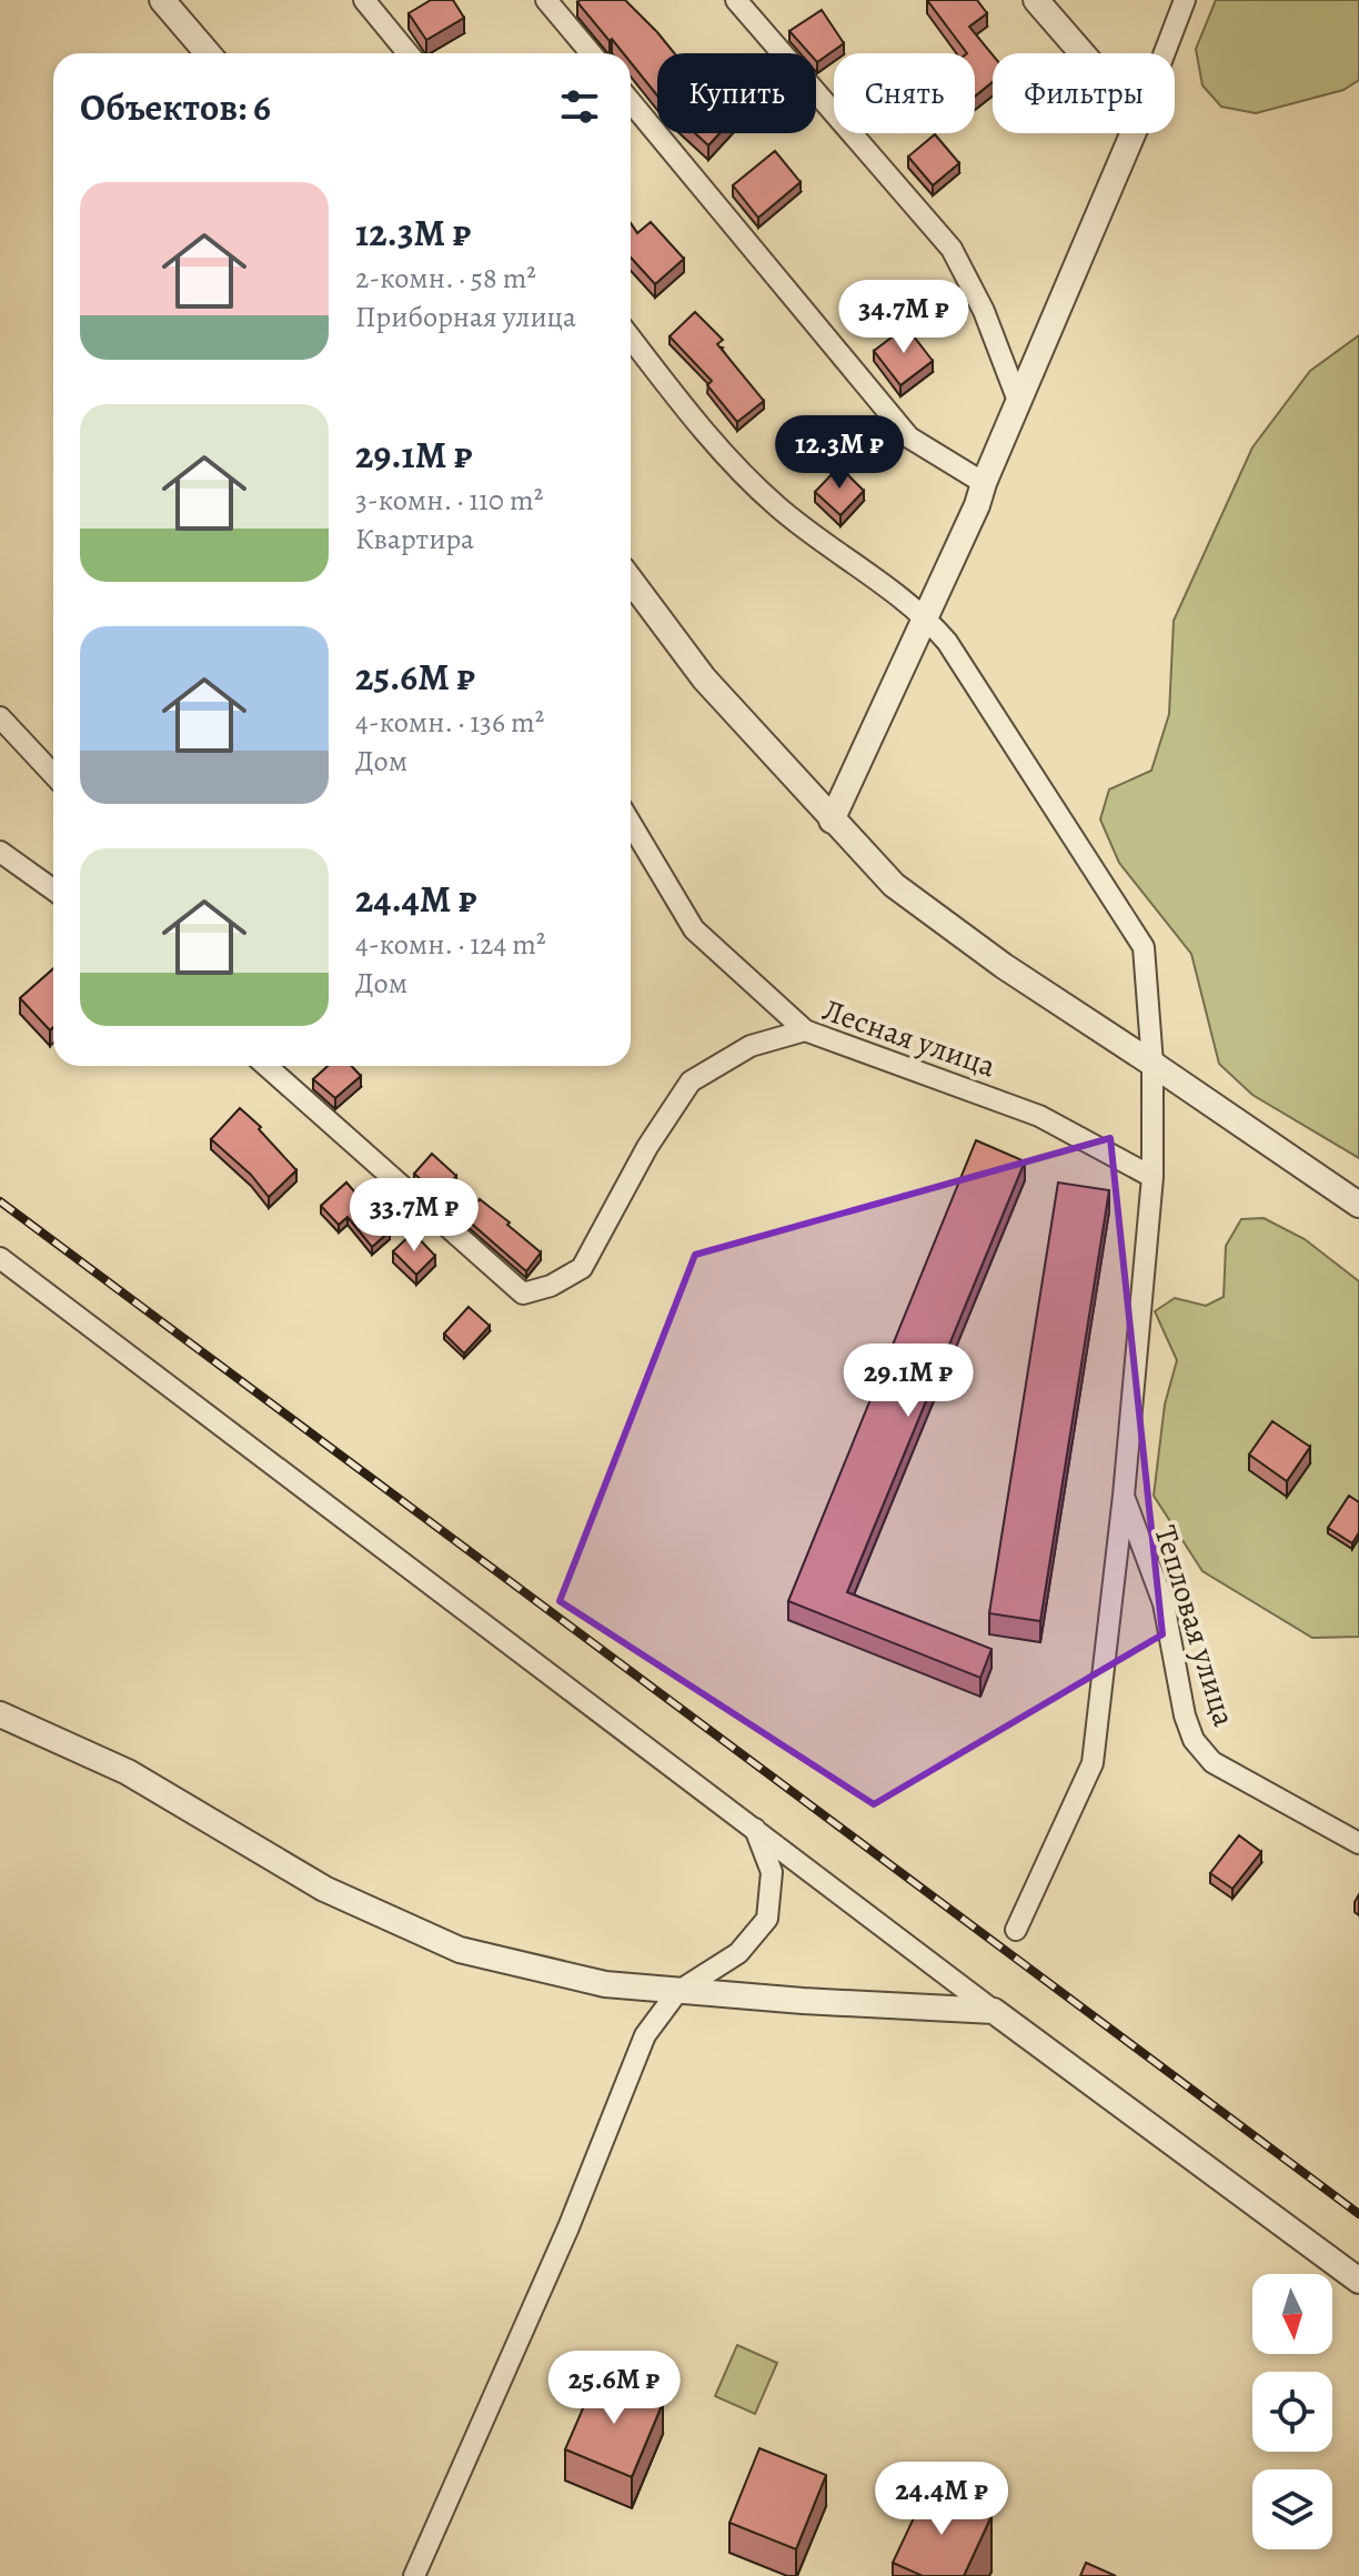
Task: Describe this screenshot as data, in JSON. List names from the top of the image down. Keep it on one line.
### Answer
{"streets":{"street":["Лесная улица","Тепловая улица"]},"north":"bottom","page":{"chip":["Купить","Снять","Фильтры"],"heading":"Объектов: 6","list":[{"name":"12.3M ₽","note":"2-комн. · 58 m² · Приборная улица"},{"name":"29.1M ₽","note":"3-комн. · 110 m² · Квартира"},{"name":"25.6M ₽","note":"4-комн. · 136 m² · Дом"},{"name":"24.4M ₽","note":"4-комн. · 124 m² · Дом"}],"price":["34.7M ₽","12.3M ₽","33.7M ₽","29.1M ₽","25.6M ₽","24.4M ₽"]}}
